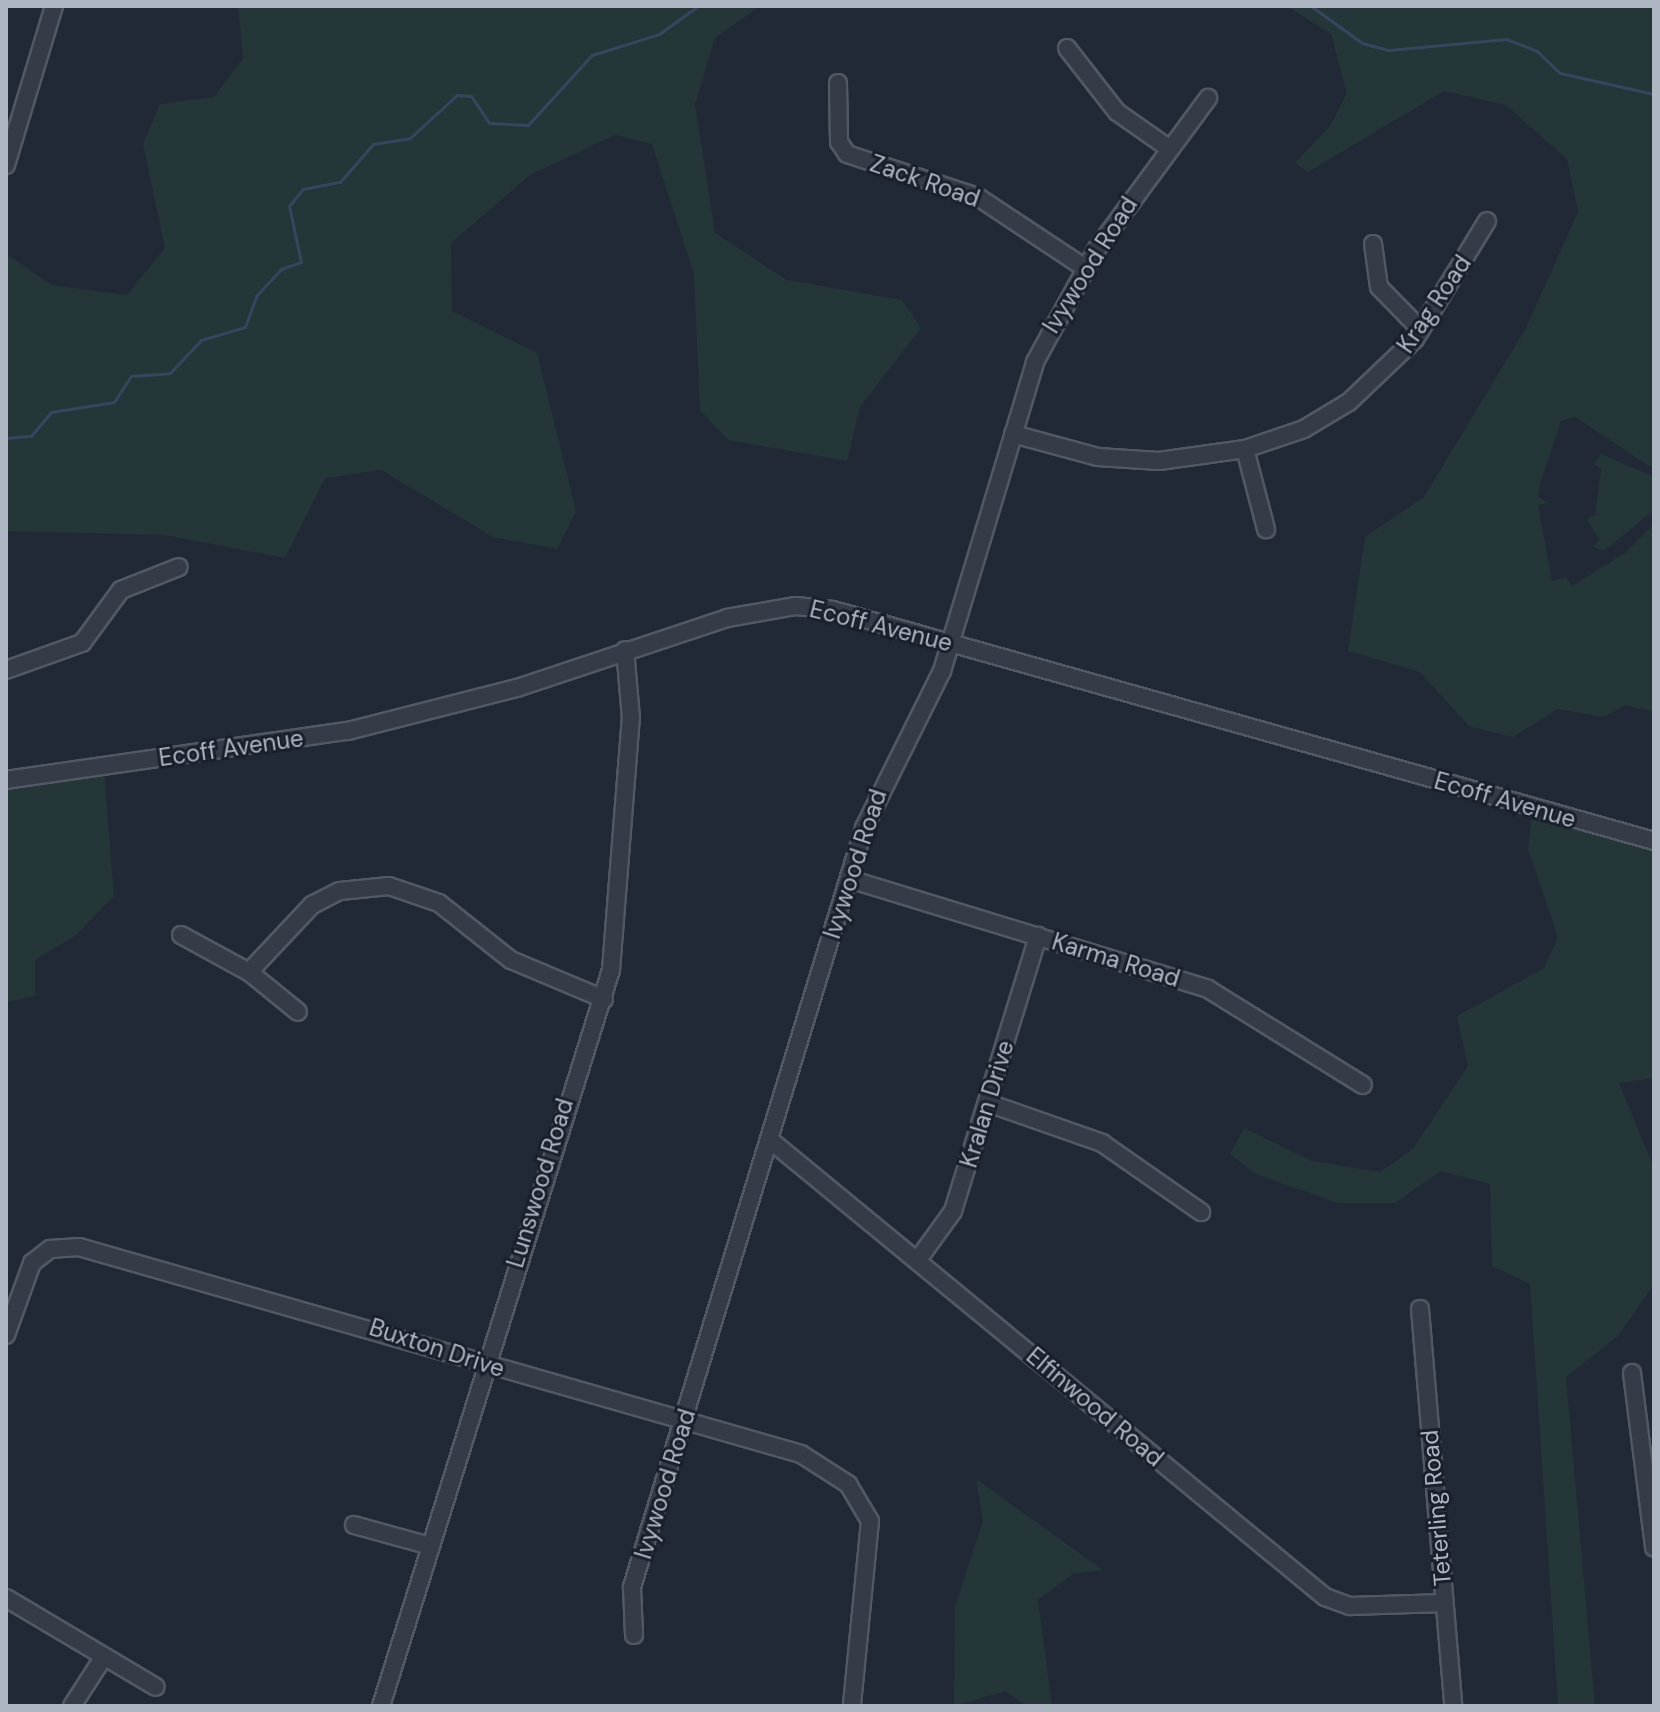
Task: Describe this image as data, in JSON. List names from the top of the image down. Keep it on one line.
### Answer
{"streets":{"street":["Zack Road","Ivywood Road","Krag Road","Ecoff Avenue","Karma Road","Kralan Drive","Lunswood Road","Buxton Drive","Elfinwood Road","Teterling Road"]},"crossings":[["Zack Road","Ivywood Road"],["Ivywood Road","Krag Road"],["Ivywood Road","Ecoff Avenue"],["Ivywood Road","Karma Road"],["Ivywood Road","Buxton Drive"],["Ivywood Road","Elfinwood Road"],["Ecoff Avenue","Lunswood Road"],["Karma Road","Kralan Drive"],["Kralan Drive","Elfinwood Road"],["Lunswood Road","Buxton Drive"],["Elfinwood Road","Teterling Road"]]}
